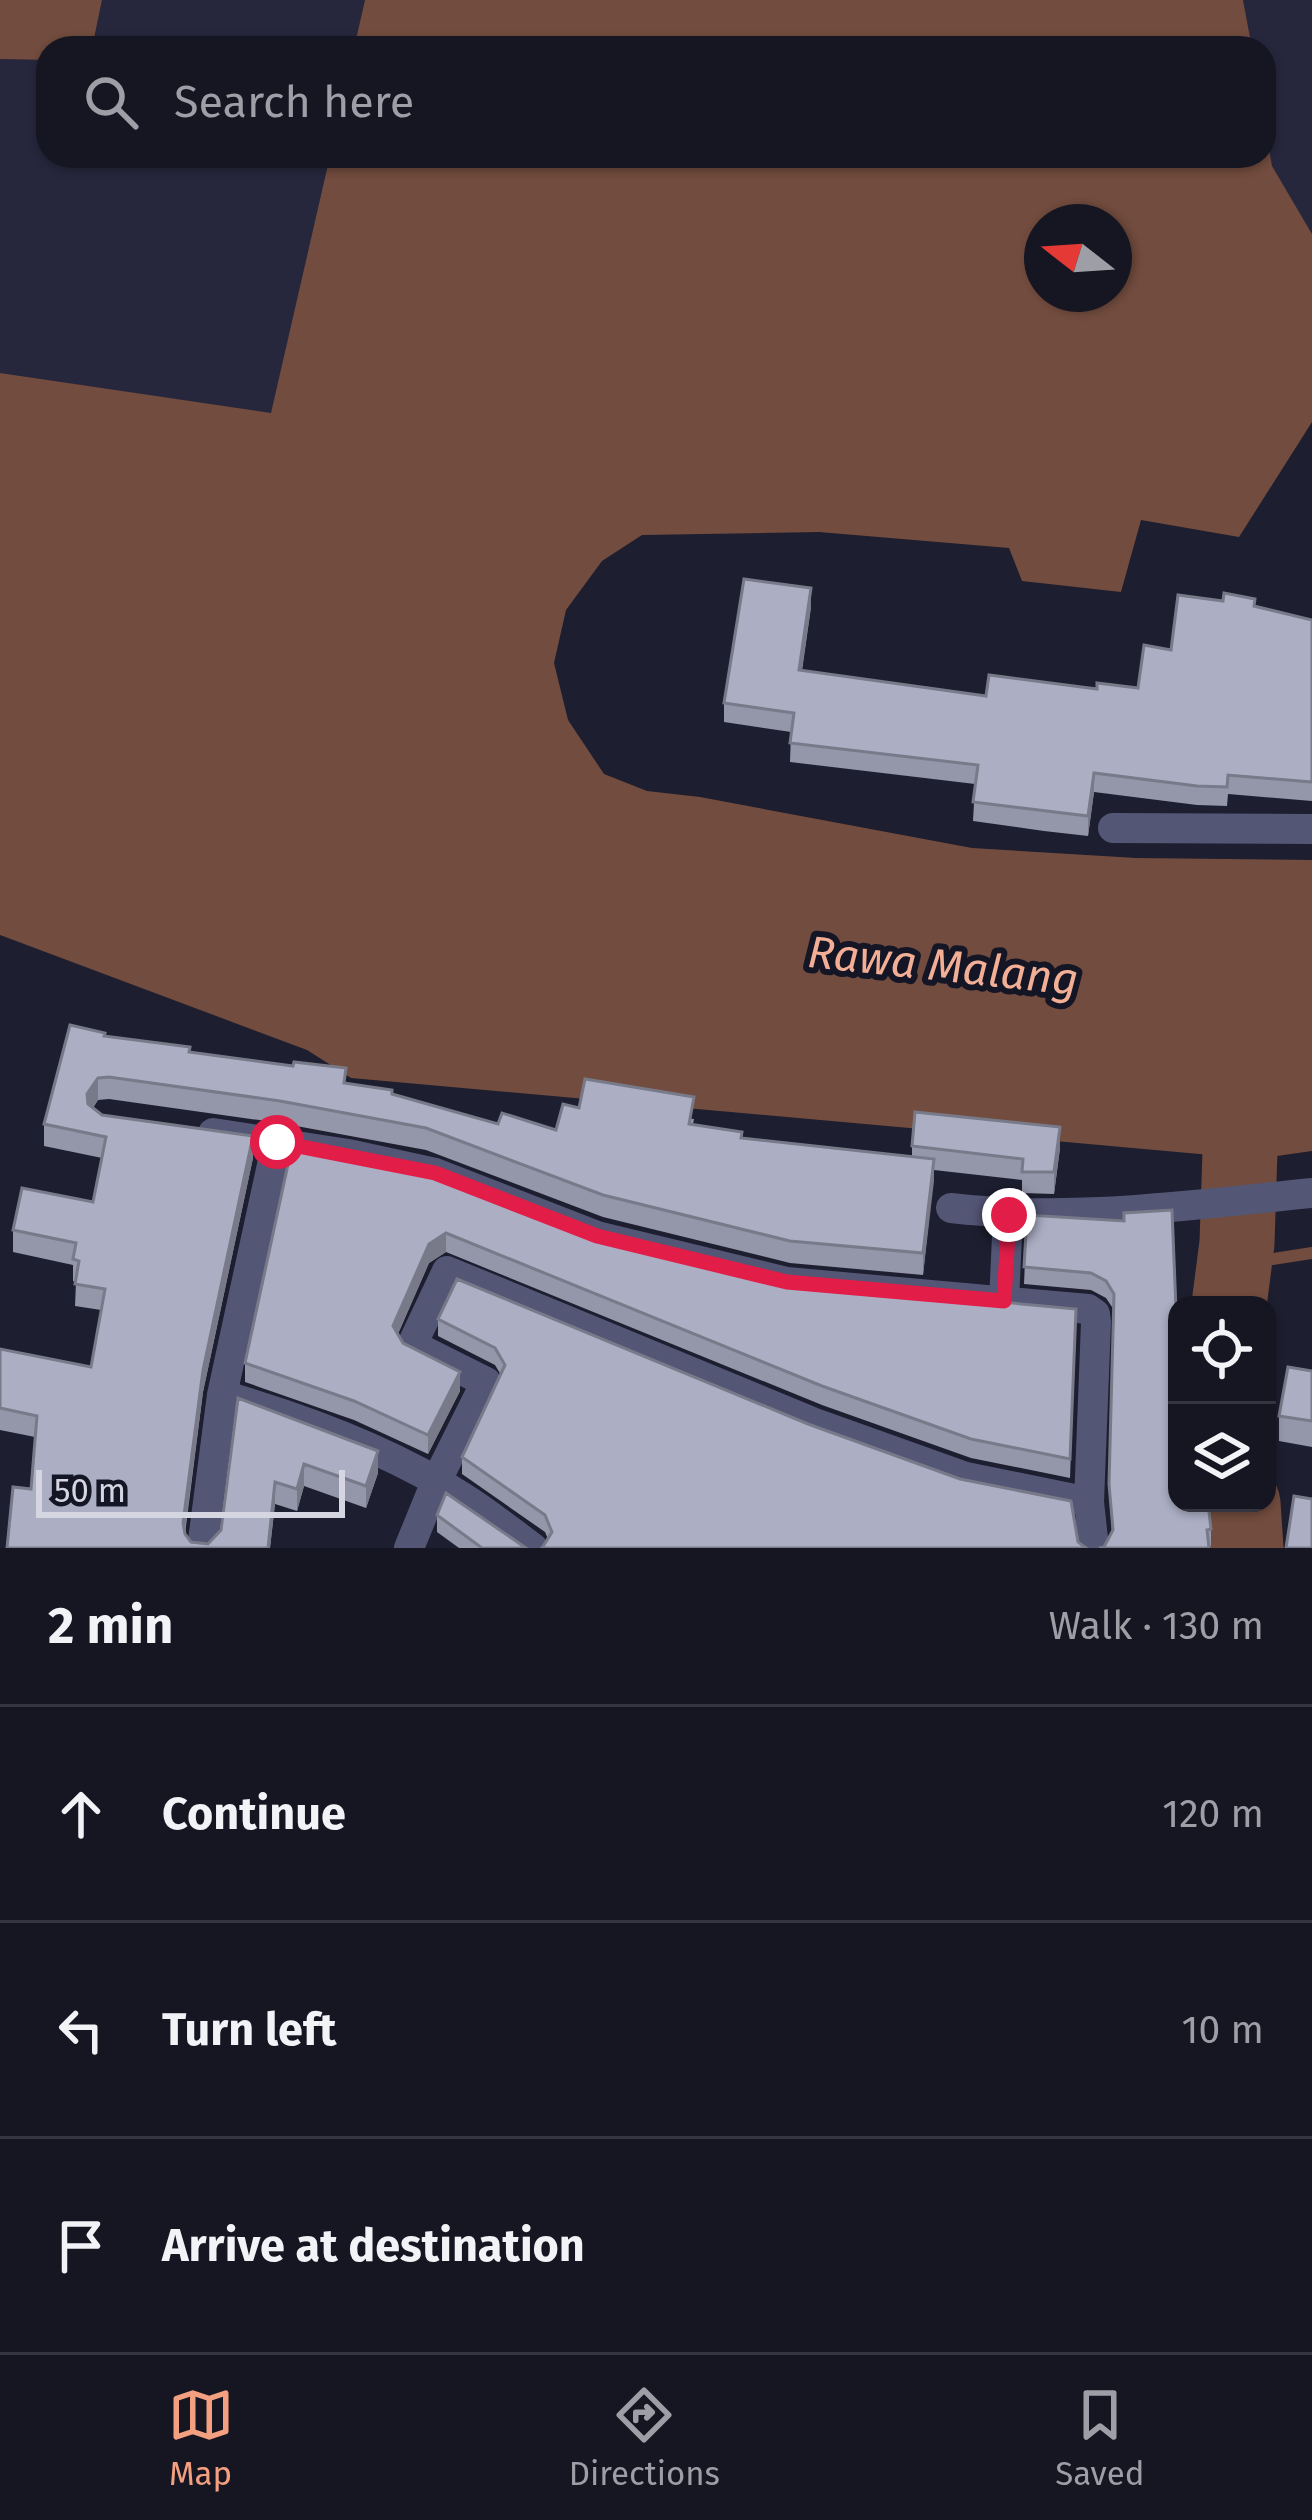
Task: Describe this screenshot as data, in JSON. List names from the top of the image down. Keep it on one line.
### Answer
{"water":["Rawa Malang"],"scale_bar":"50 m","north":"left","page":{"search":"Search here","scale":"50 m","heading":["2 min","Walk · 130 m"],"list":[["Continue","120 m"],["Turn left","10 m"],"Arrive at destination"],"nav":["Map","Directions","Saved"]}}
